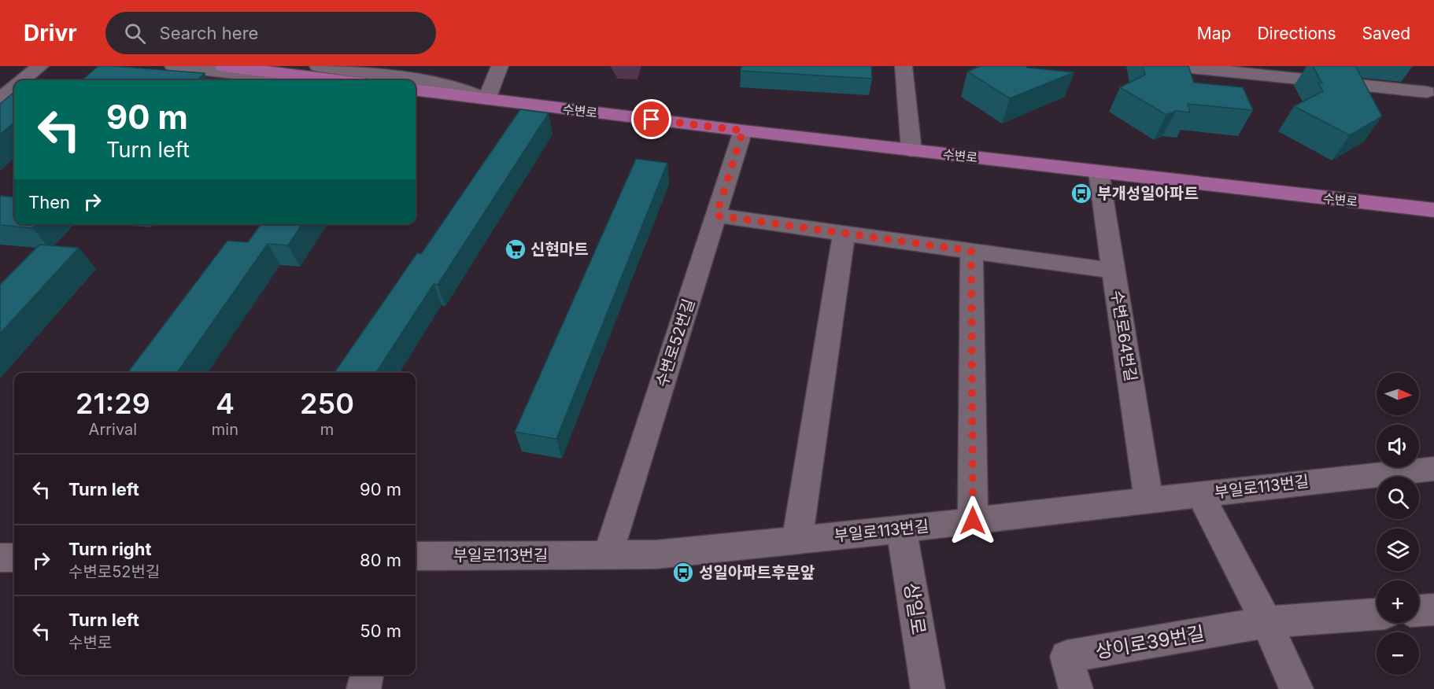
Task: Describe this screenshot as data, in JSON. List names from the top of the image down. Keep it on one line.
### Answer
{"streets":{"main road":["수변로"],"street":["수변로64번길","수변로52번길","부일로113번길","상일로","상이로39번길"]},"crossings":[["수변로","수변로64번길"],["수변로","수변로52번길"],["수변로64번길","부일로113번길"],["수변로52번길","부일로113번길"],["부일로113번길","상일로"]],"places":{"bus stop":["부개성일아파트","성일아파트후문앞"],"supermarket":["신현마트"]},"north":"right","page":{"header":"Drivr","search":"Search here","nav":["Map","Directions","Saved"],"turn":["90 m","Turn left"],"then":"Then","map_buttons":["+","−"],"eta":["21:29","Arrival","4","min","250","m"],"list":[{"name":"Turn left","value":"90 m"},{"name":"Turn right","note":"수변로52번길","value":"80 m"},{"name":"Turn left","note":"수변로","value":"50 m"}]}}
